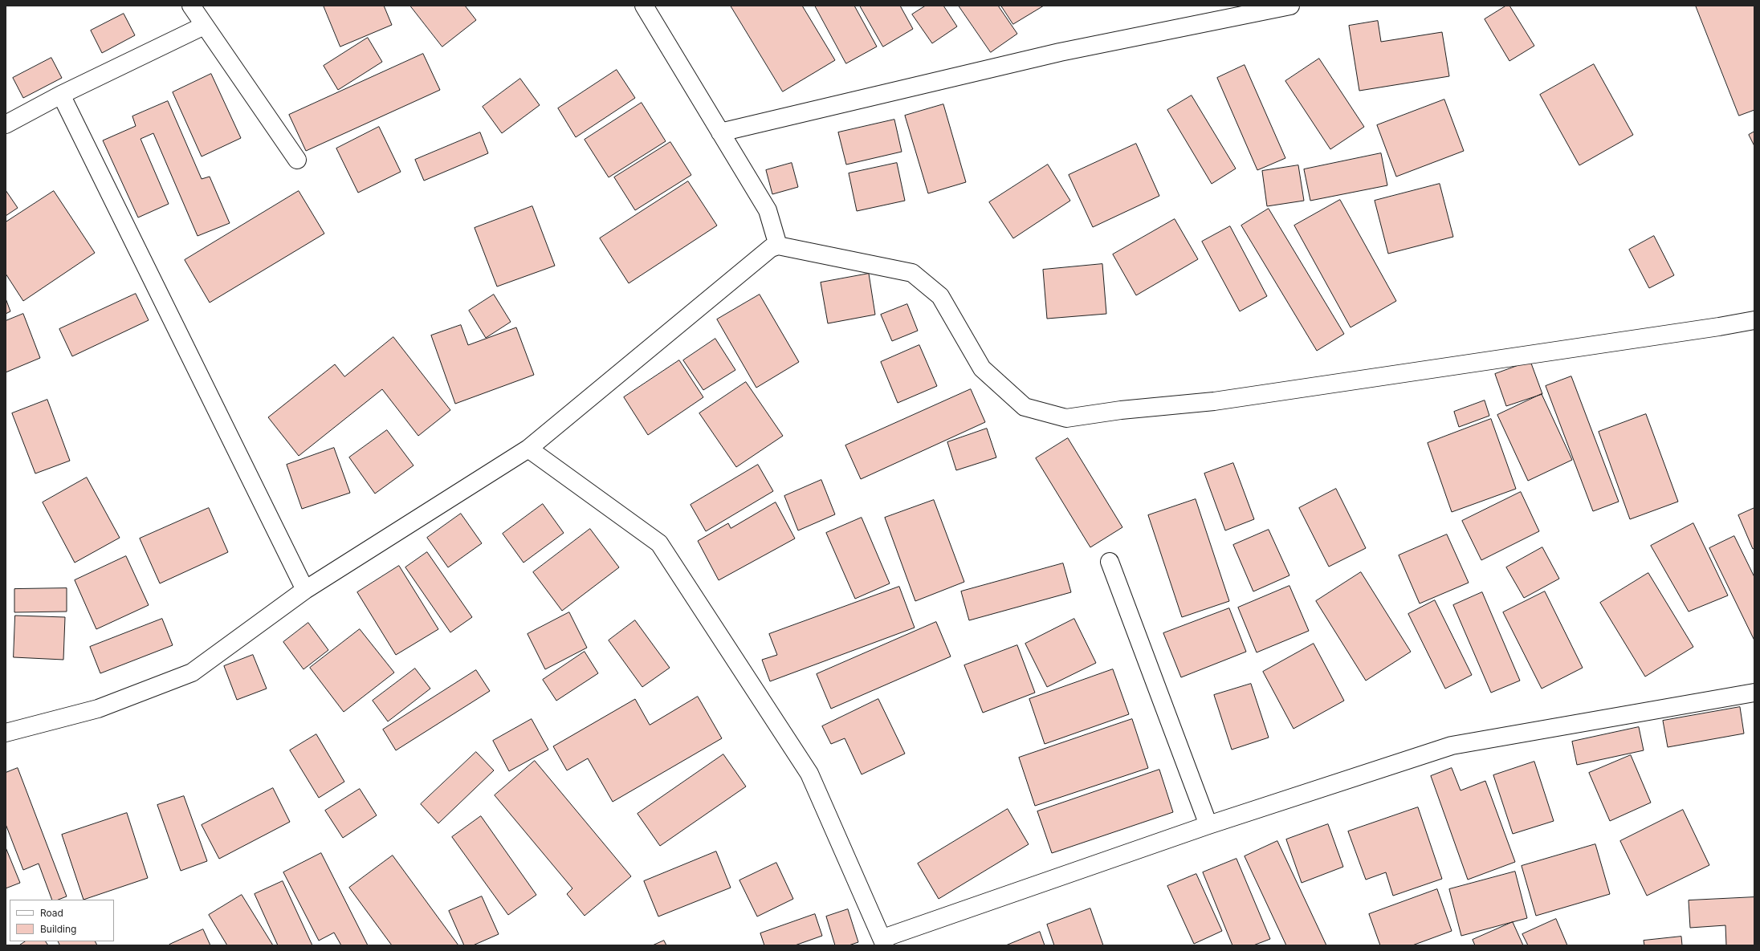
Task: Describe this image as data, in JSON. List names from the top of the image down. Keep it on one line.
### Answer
{"legend":["Road","Building"]}
